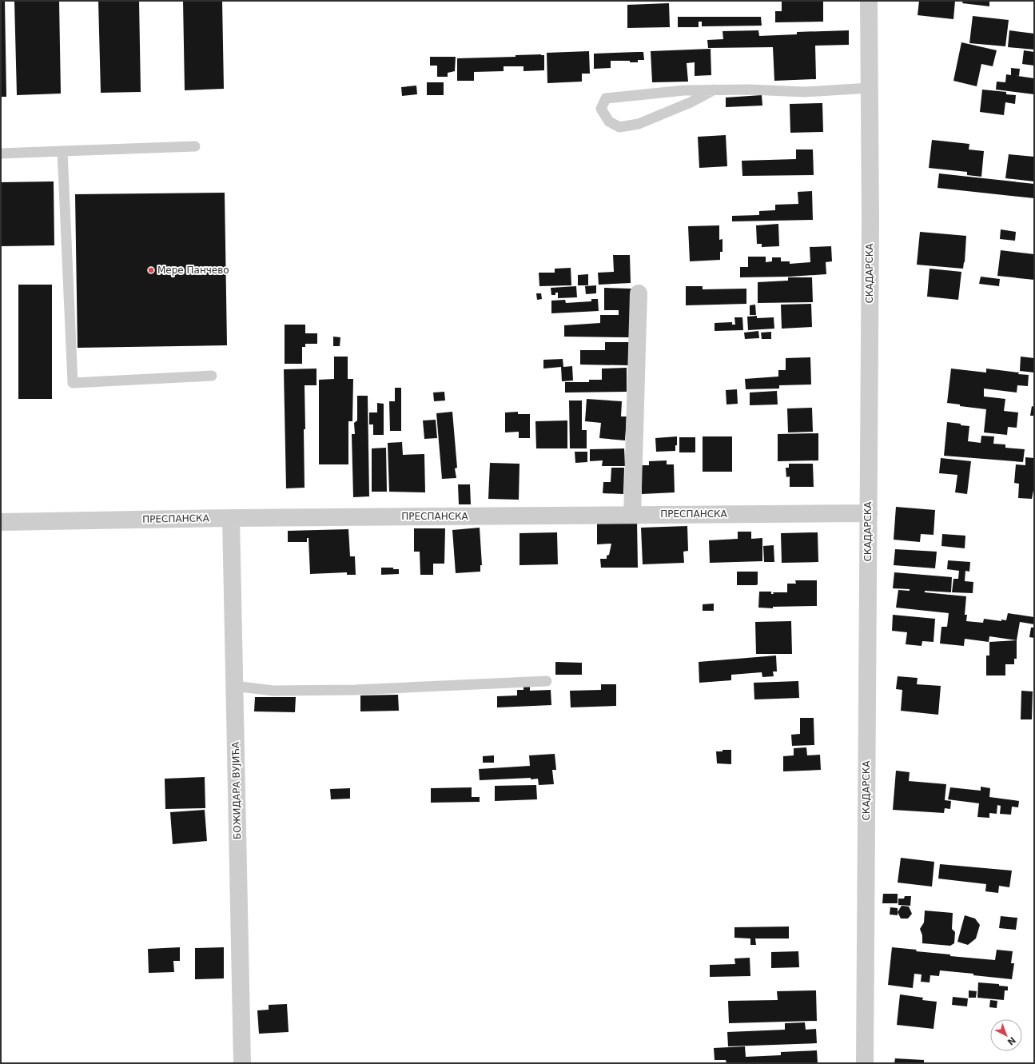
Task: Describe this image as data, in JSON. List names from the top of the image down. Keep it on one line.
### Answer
{"streets":{"street":["СКАДАРСКА","ПРЕСПАНСКА","БОЖИДАРА ВУЈИЋА"]},"crossings":[["СКАДАРСКА","ПРЕСПАНСКА"],["ПРЕСПАНСКА","БОЖИДАРА ВУЈИЋА"]],"places":["Мере Панчево"],"north":"bottom right"}
